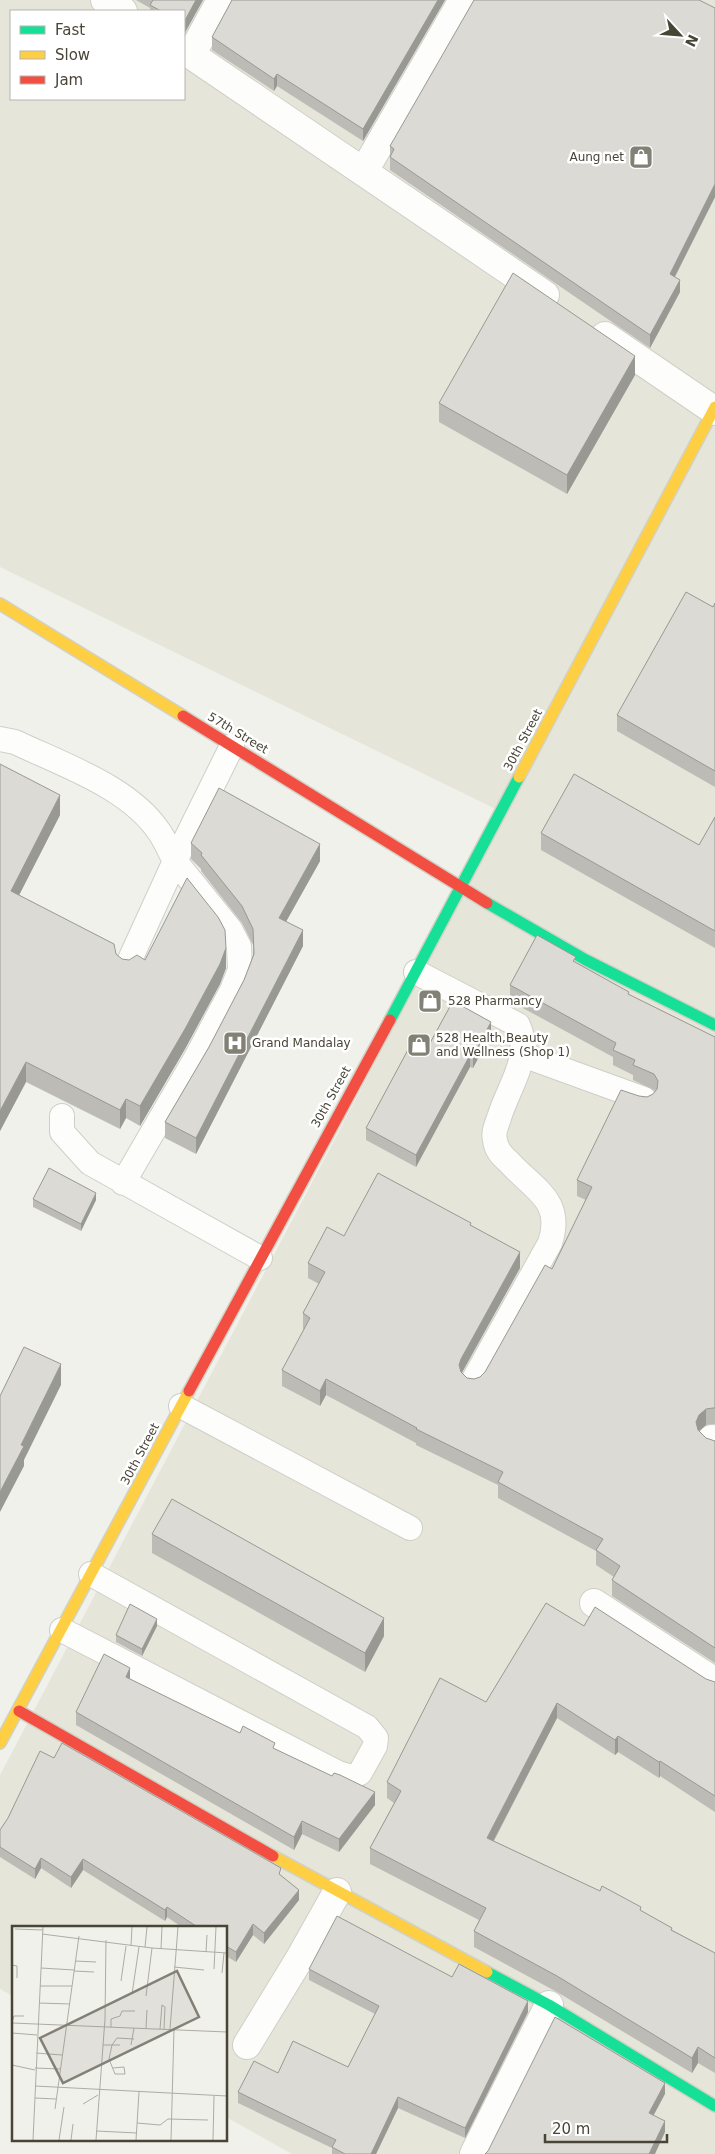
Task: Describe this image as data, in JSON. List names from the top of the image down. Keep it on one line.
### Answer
{"streets":{"street":["57th Street","30th Street"]},"crossings":[["57th Street","30th Street"]],"places":{"shop":["Aung net","528 Pharmancy","528 Health,Beauty and Wellness (Shop 1)"],"hospital":["Grand Mandalay"]},"legend":["Fast","Slow","Jam"],"scale_bar":"20 m","north":"bottom right"}
